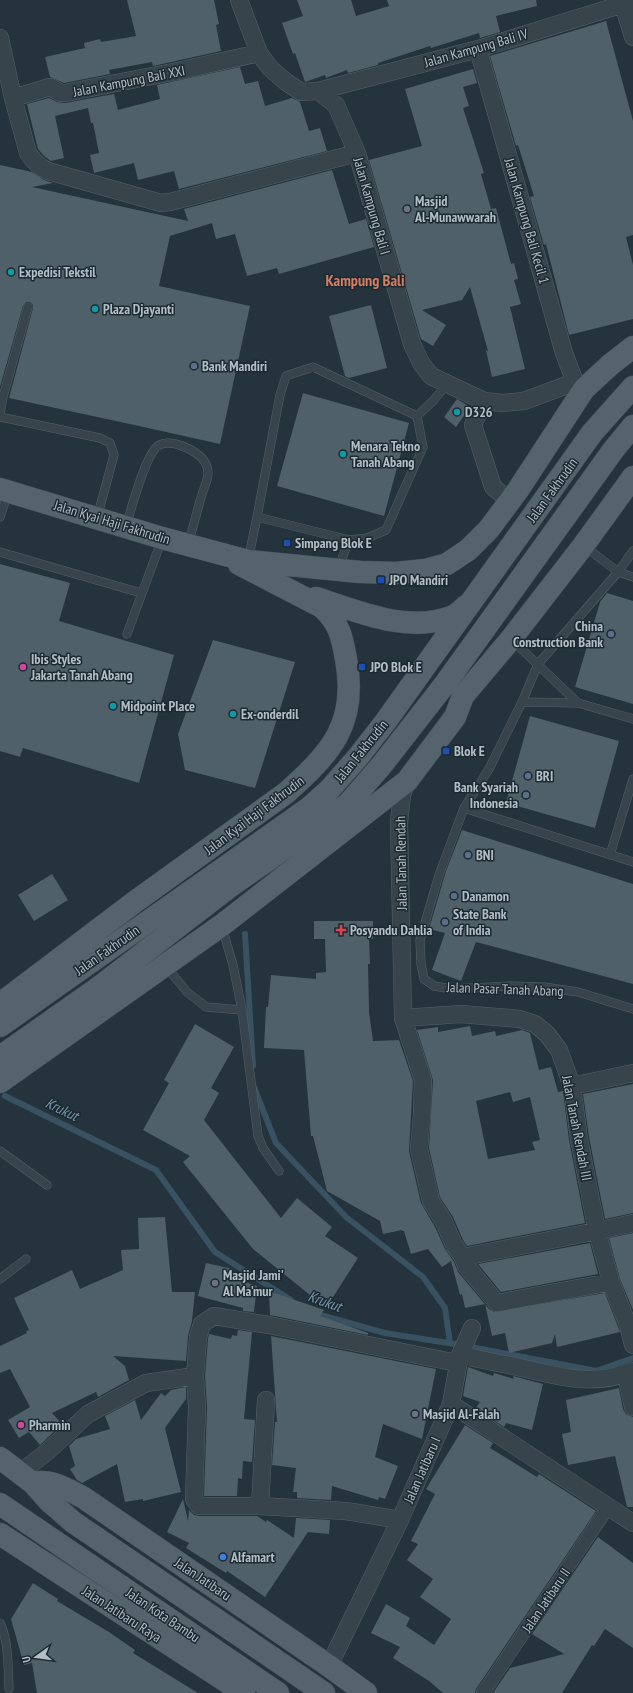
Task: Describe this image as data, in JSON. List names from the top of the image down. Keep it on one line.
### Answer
{"streets":{"main road":["Jalan Fakhrudin","Jalan Kyai Haji Fakhrudin","Jalan Jatibaru","Jalan Jatibaru Raya","Jalan Kota Bambu"],"street":["Jalan Kampung Bali IV","Jalan Kampung Bali XXI","Jalan Kampung Bali I","Jalan Kampung Bali Kecil 1","Jalan Tanah Rendah","Jalan Tanah Rendah III","Jalan Jatibaru I","Jalan Jatibaru II"],"lane":["Jalan Pasar Tanah Abang"]},"crossings":[["Jalan Kampung Bali IV","Jalan Kampung Bali I"],["Jalan Kampung Bali IV","Jalan Kampung Bali Kecil 1"],["Jalan Kampung Bali XXI","Jalan Kampung Bali I"],["Jalan Kampung Bali I","Jalan Kampung Bali Kecil 1"],["Jalan Kampung Bali I","Jalan Fakhrudin"],["Jalan Kampung Bali Kecil 1","Jalan Fakhrudin"],["Jalan Fakhrudin","Jalan Kyai Haji Fakhrudin"],["Jalan Tanah Rendah","Jalan Tanah Rendah III"],["Jalan Jatibaru I","Jalan Jatibaru"]],"districts":["Kampung Bali"],"water":["Krukut"],"places":{"other":["Masjid Al-Munawwarah","Expedisi Tekstil","Plaza Djayanti","Bank Mandiri","D326","Menara Tekno Tanah Abang","China Construction Bank","Ibis Styles Jakarta Tanah Abang","Midpoint Place","Ex-onderdil","BRI","Bank Syariah Indonesia","BNI","Danamon","State Bank of India","Masjid Jami' Al Ma'mur","Masjid Al-Falah","Pharmin","Alfamart"],"transit":["Simpang Blok E","JPO Mandiri","JPO Blok E","Blok E"],"health":["Posyandu Dahlia"]},"north":"left"}
